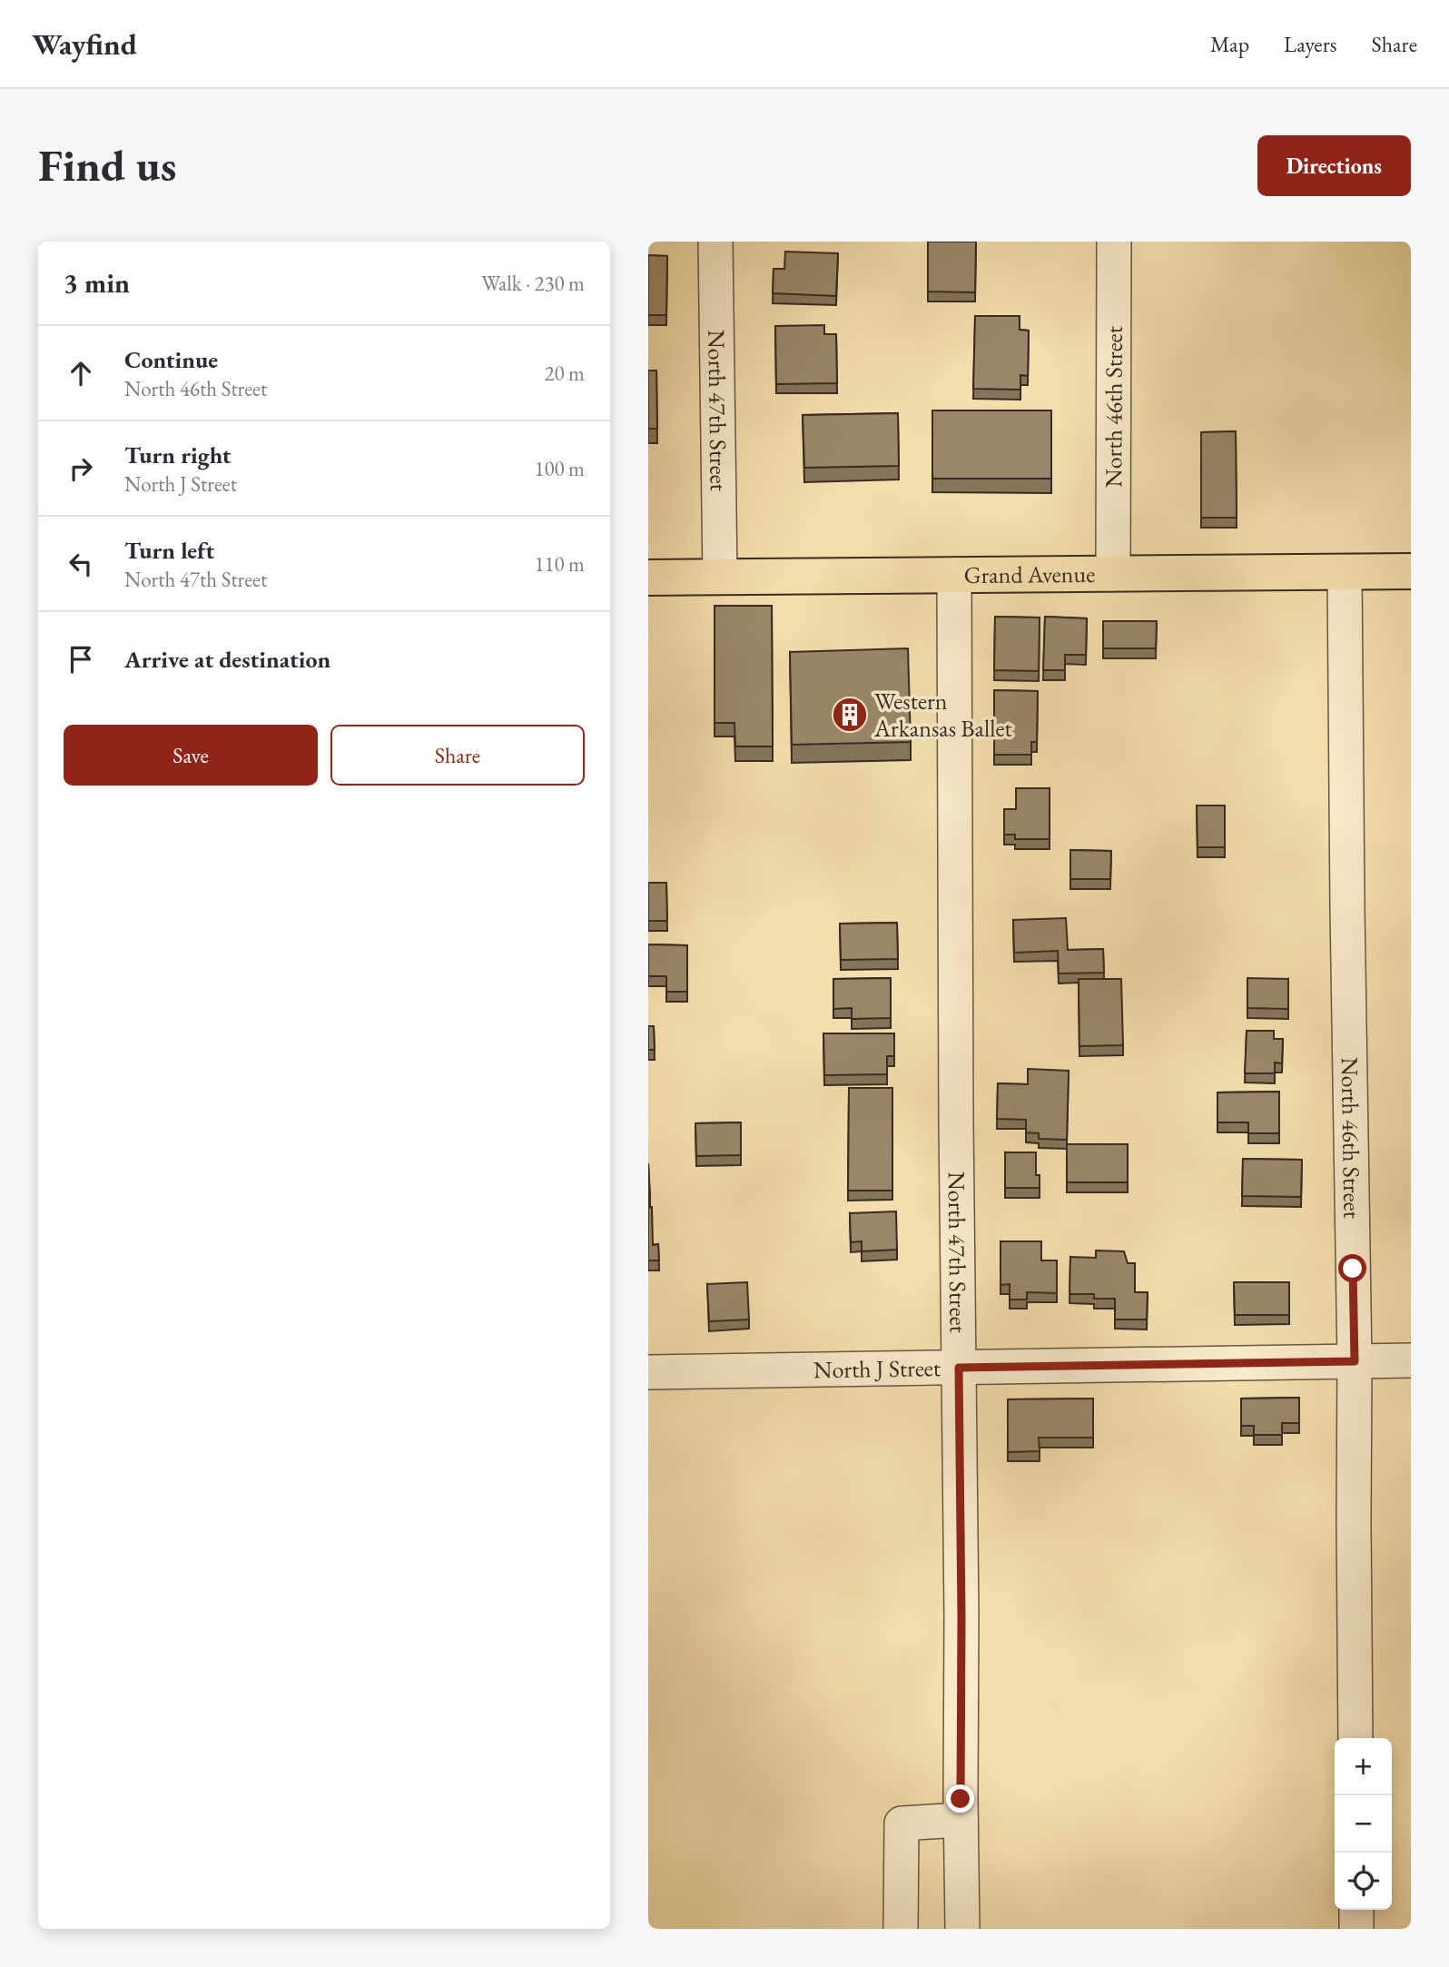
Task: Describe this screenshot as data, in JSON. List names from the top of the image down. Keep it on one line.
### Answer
{"streets":{"main road":["Grand Avenue"],"street":["North 46th Street","North 47th Street","North J Street"]},"crossings":[["North 46th Street","Grand Avenue"],["North 46th Street","North J Street"],["North 47th Street","Grand Avenue"],["North 47th Street","North J Street"]],"places":{"building":["Western Arkansas Ballet"]},"page":{"header":"Wayfind","nav":["Map","Layers","Share"],"buttons":["Directions",["Save","Share"]],"title":"Find us","heading":["3 min","Walk · 230 m"],"list":[["Continue","North 46th Street","20 m"],["Turn right","North J Street","100 m"],["Turn left","North 47th Street","110 m"],"Arrive at destination"],"map_buttons":["+","−"]}}
